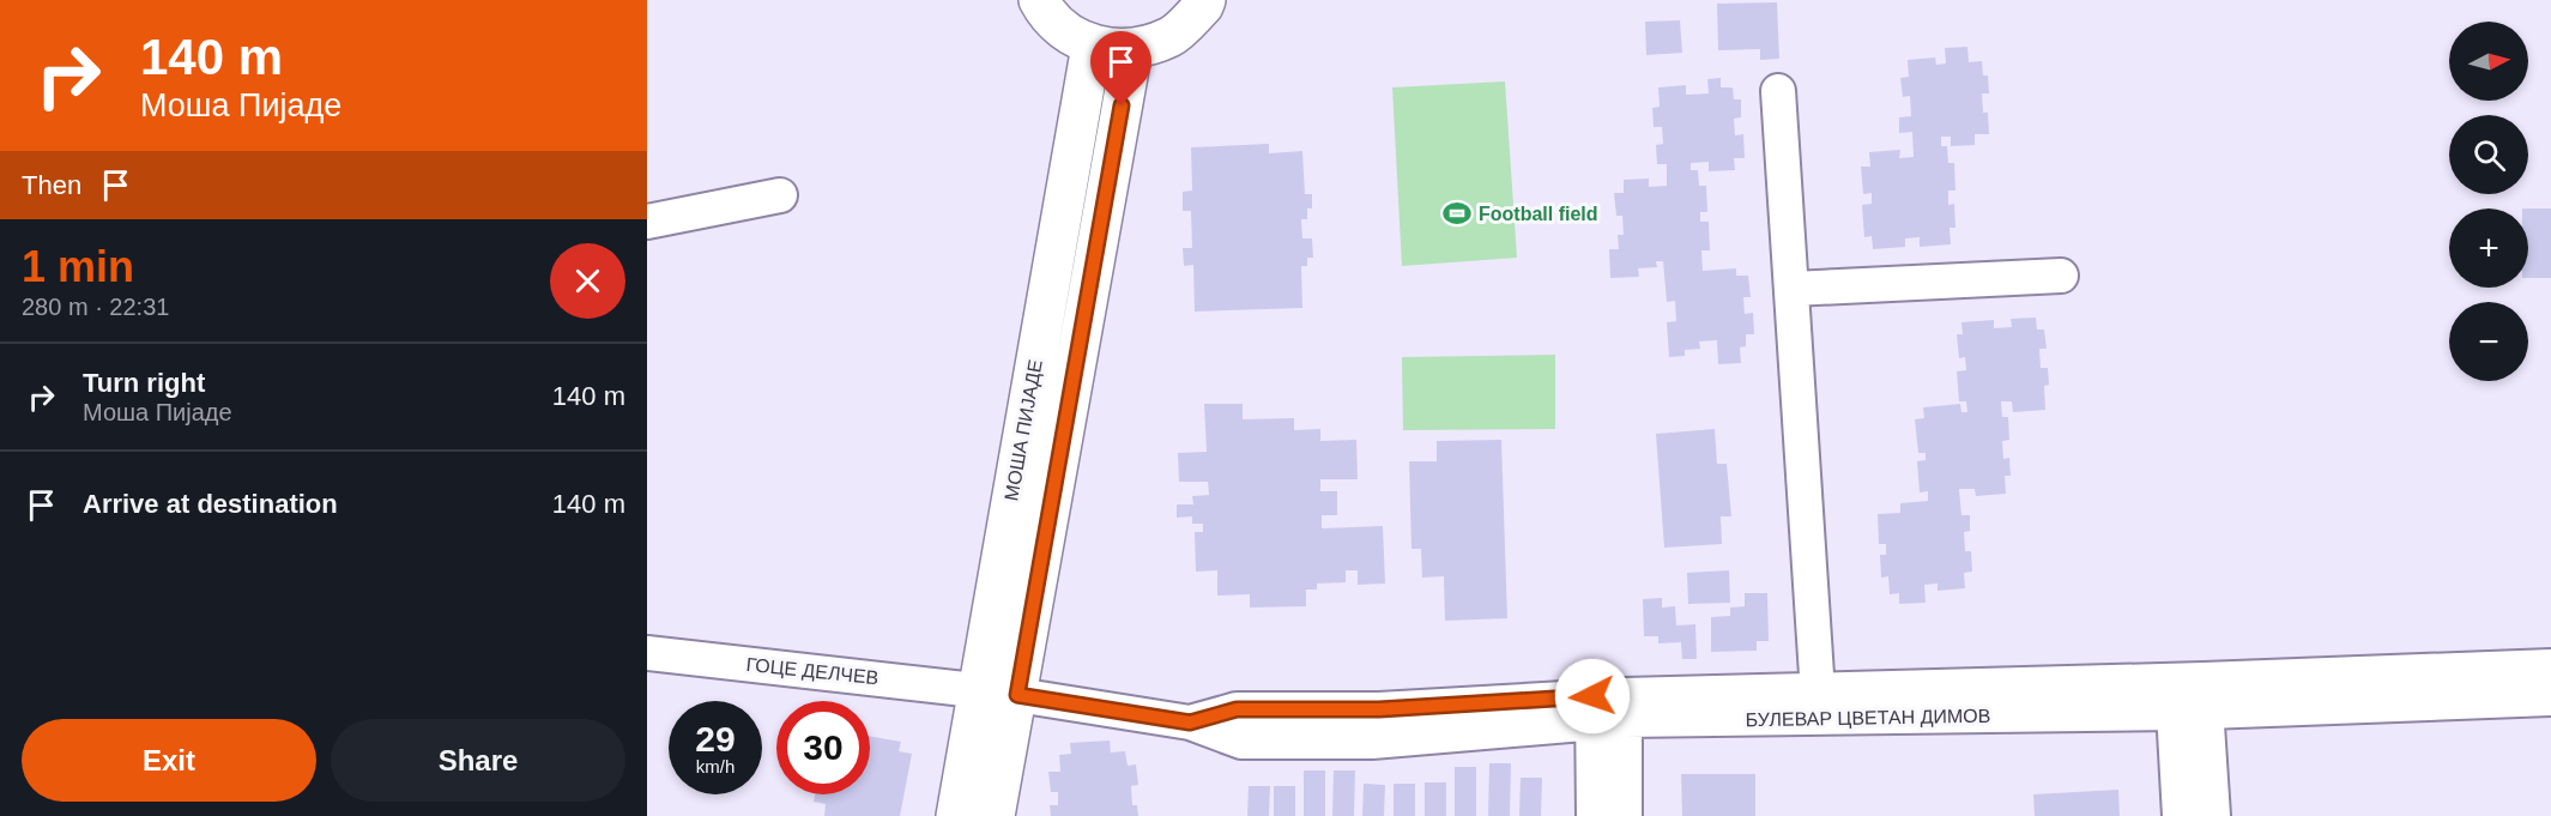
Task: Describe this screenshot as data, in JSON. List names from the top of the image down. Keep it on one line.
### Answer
{"streets":{"main road":["МОША ПИЈАДЕ"],"street":["ГОЦЕ ДЕЛЧЕВ","БУЛЕВАР ЦВЕТАН ДИМОВ"]},"crossings":[["МОША ПИЈАДЕ","ГОЦЕ ДЕЛЧЕВ"],["МОША ПИЈАДЕ","БУЛЕВАР ЦВЕТАН ДИМОВ"],["ГОЦЕ ДЕЛЧЕВ","БУЛЕВАР ЦВЕТАН ДИМОВ"]],"places":{"sports":["Football field"]},"north":"right","page":{"turn":["140 m","Моша Пијаде"],"map_buttons":["+","−"],"then":"Then","heading":["1 min","280 m · 22:31"],"list":[{"name":"Turn right","note":"Моша Пијаде","value":"140 m"},{"name":"Arrive at destination","value":"140 m"}],"speed":"29 km/h","limit":"30","buttons":["Exit","Share"]}}
